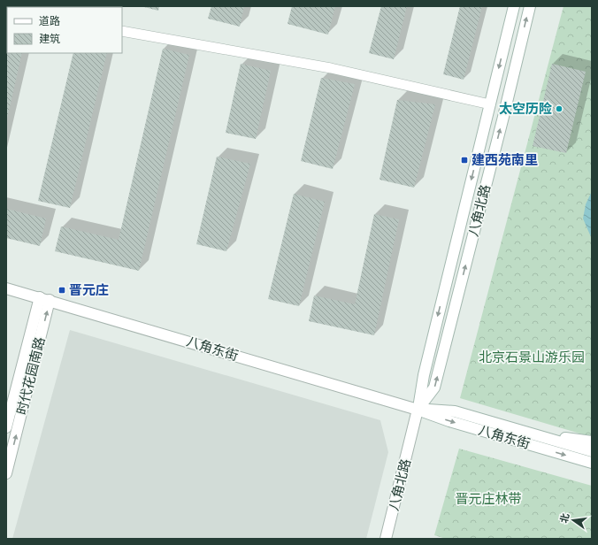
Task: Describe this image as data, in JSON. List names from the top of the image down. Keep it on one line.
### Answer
{"streets":{"main road":["八角北路","八角东街","时代花园南路"]},"crossings":[["八角北路","八角东街"],["八角东街","时代花园南路"]],"parks":["北京石景山游乐园","晋元庄林带"],"places":{"other":["太空历险"],"transit":["建西苑南里","晋元庄"]},"legend":["道路","建筑"],"north":"left"}
